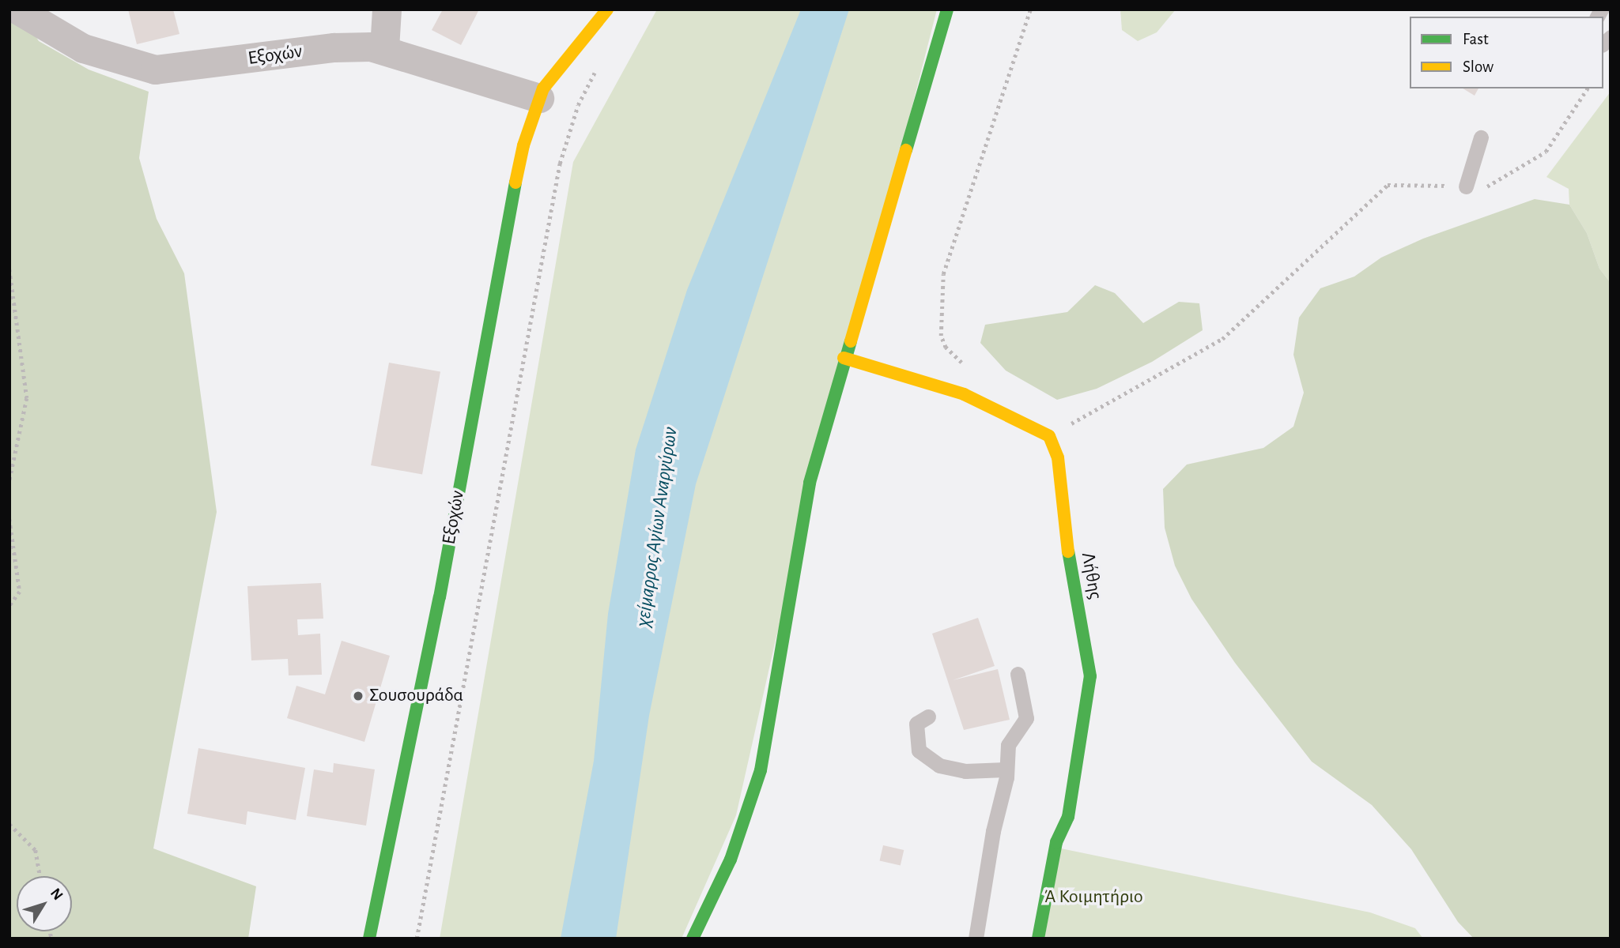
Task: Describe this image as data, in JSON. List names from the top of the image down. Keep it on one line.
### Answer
{"streets":{"street":["Εξοχών","Λήθης"]},"water":["χείμαρρος Αγίων Αναργύρων"],"parks":["Ά Κοιμητήριο"],"places":["Σουσουράδα"],"legend":["Fast","Slow"],"north":"top right"}
